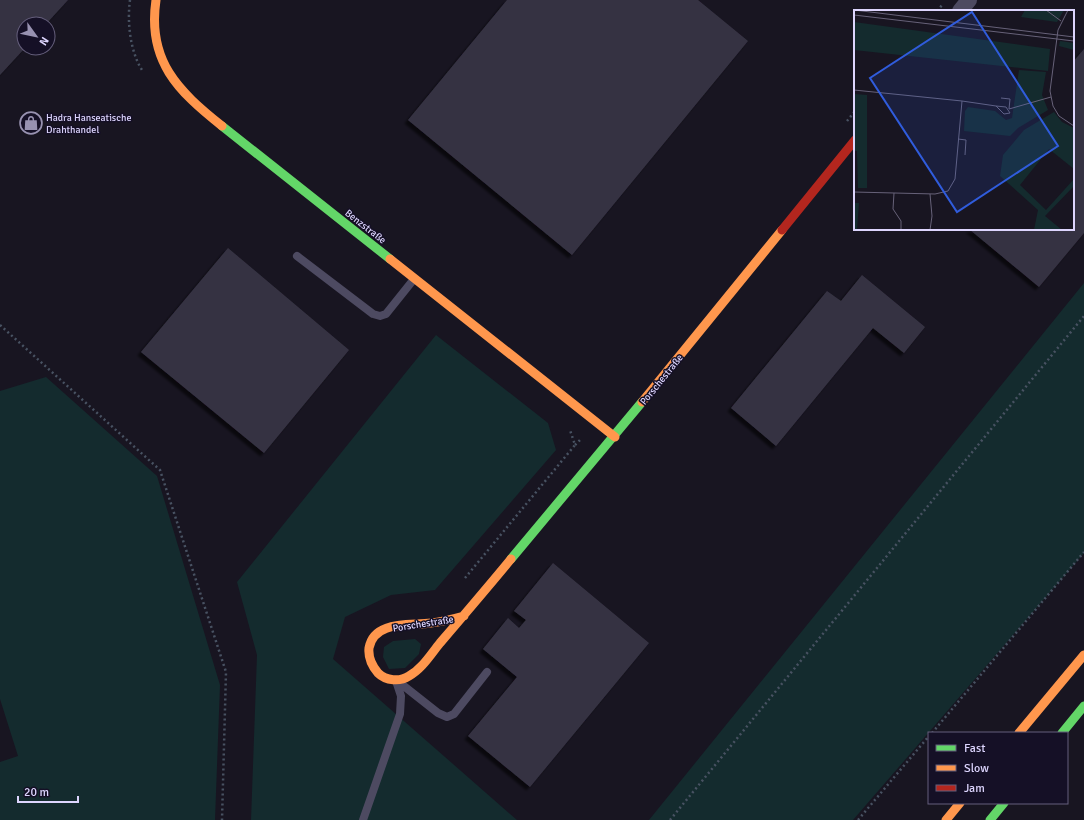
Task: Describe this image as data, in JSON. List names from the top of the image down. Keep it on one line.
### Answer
{"streets":{"main road":["Benzstraße","Porschestraße"]},"crossings":[["Benzstraße","Porschestraße"]],"places":{"shop":["Hadra Hanseatische Drahthandel"]},"legend":["Fast","Slow","Jam"],"scale_bar":"20 m","north":"bottom right"}
